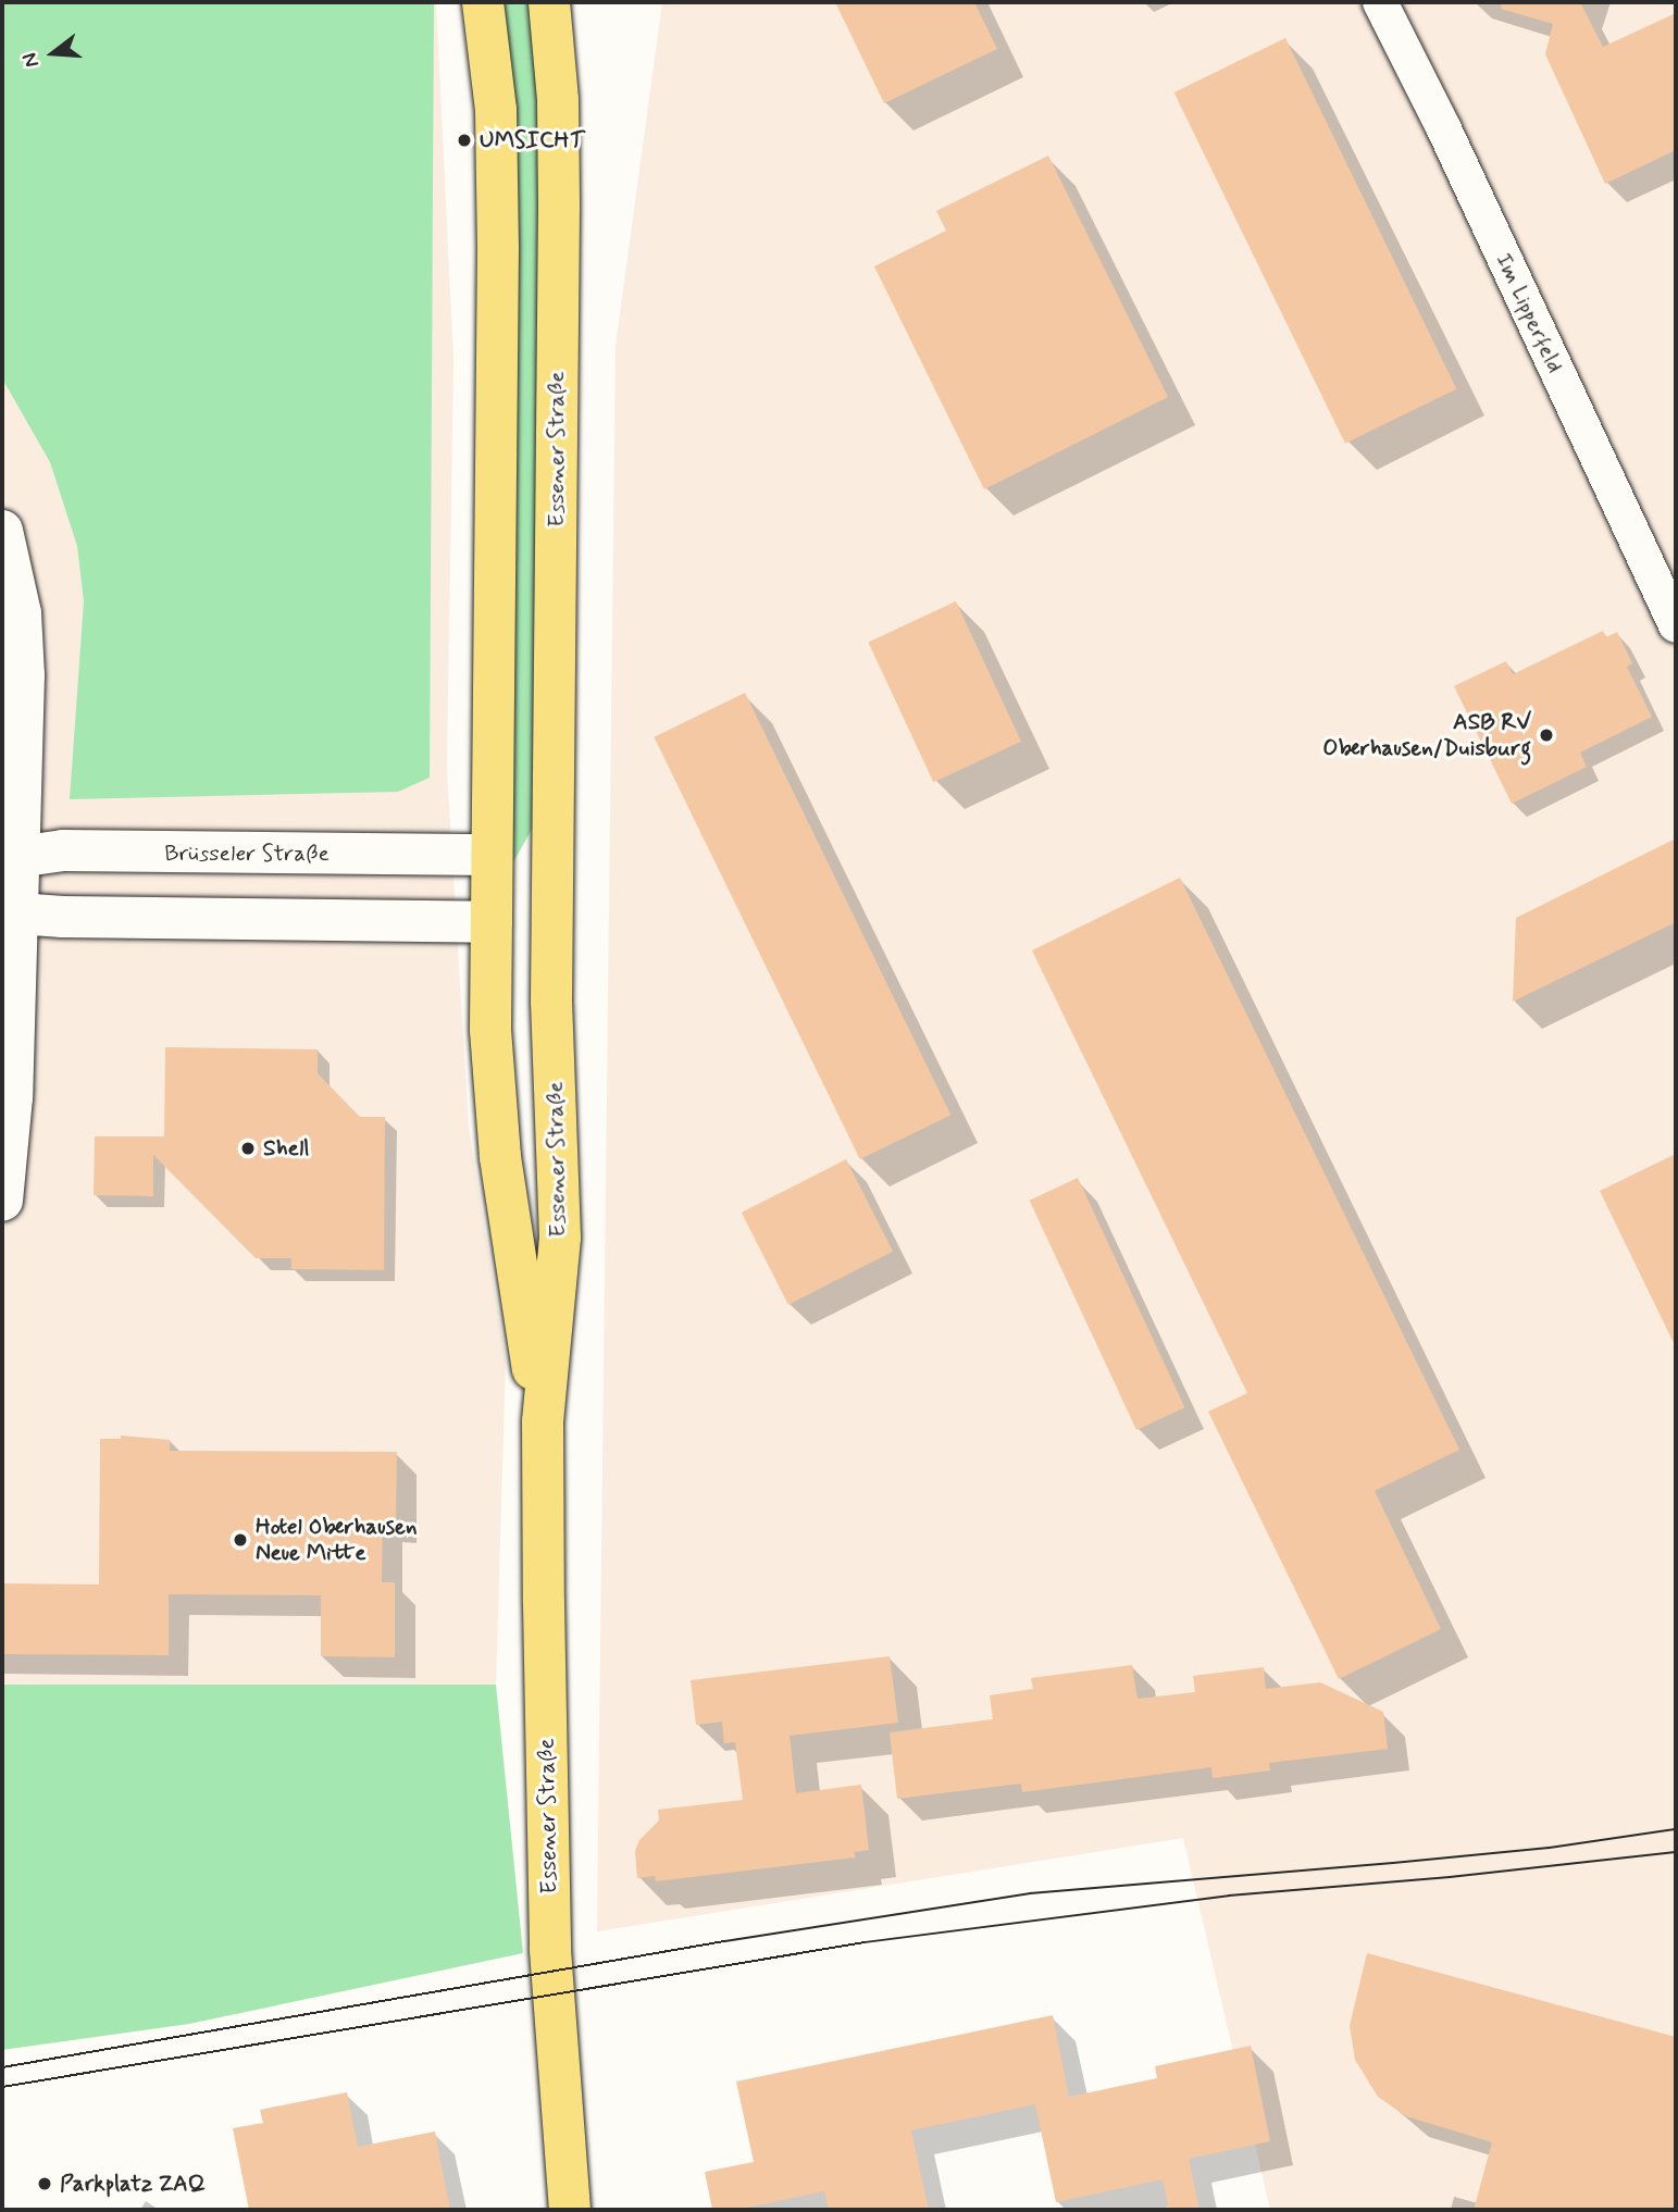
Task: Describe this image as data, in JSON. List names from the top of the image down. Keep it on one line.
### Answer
{"streets":{"main road":["Essener Straße"],"street":["Im Lipperfeld","Brüsseler Straße"]},"crossings":[["Essener Straße","Brüsseler Straße"]],"places":["UMSICHT","ASB RV Oberhausen/Duisburg","Shell","Hotel Oberhausen Neue Mitte","Parkplatz ZAQ"],"north":"left"}
